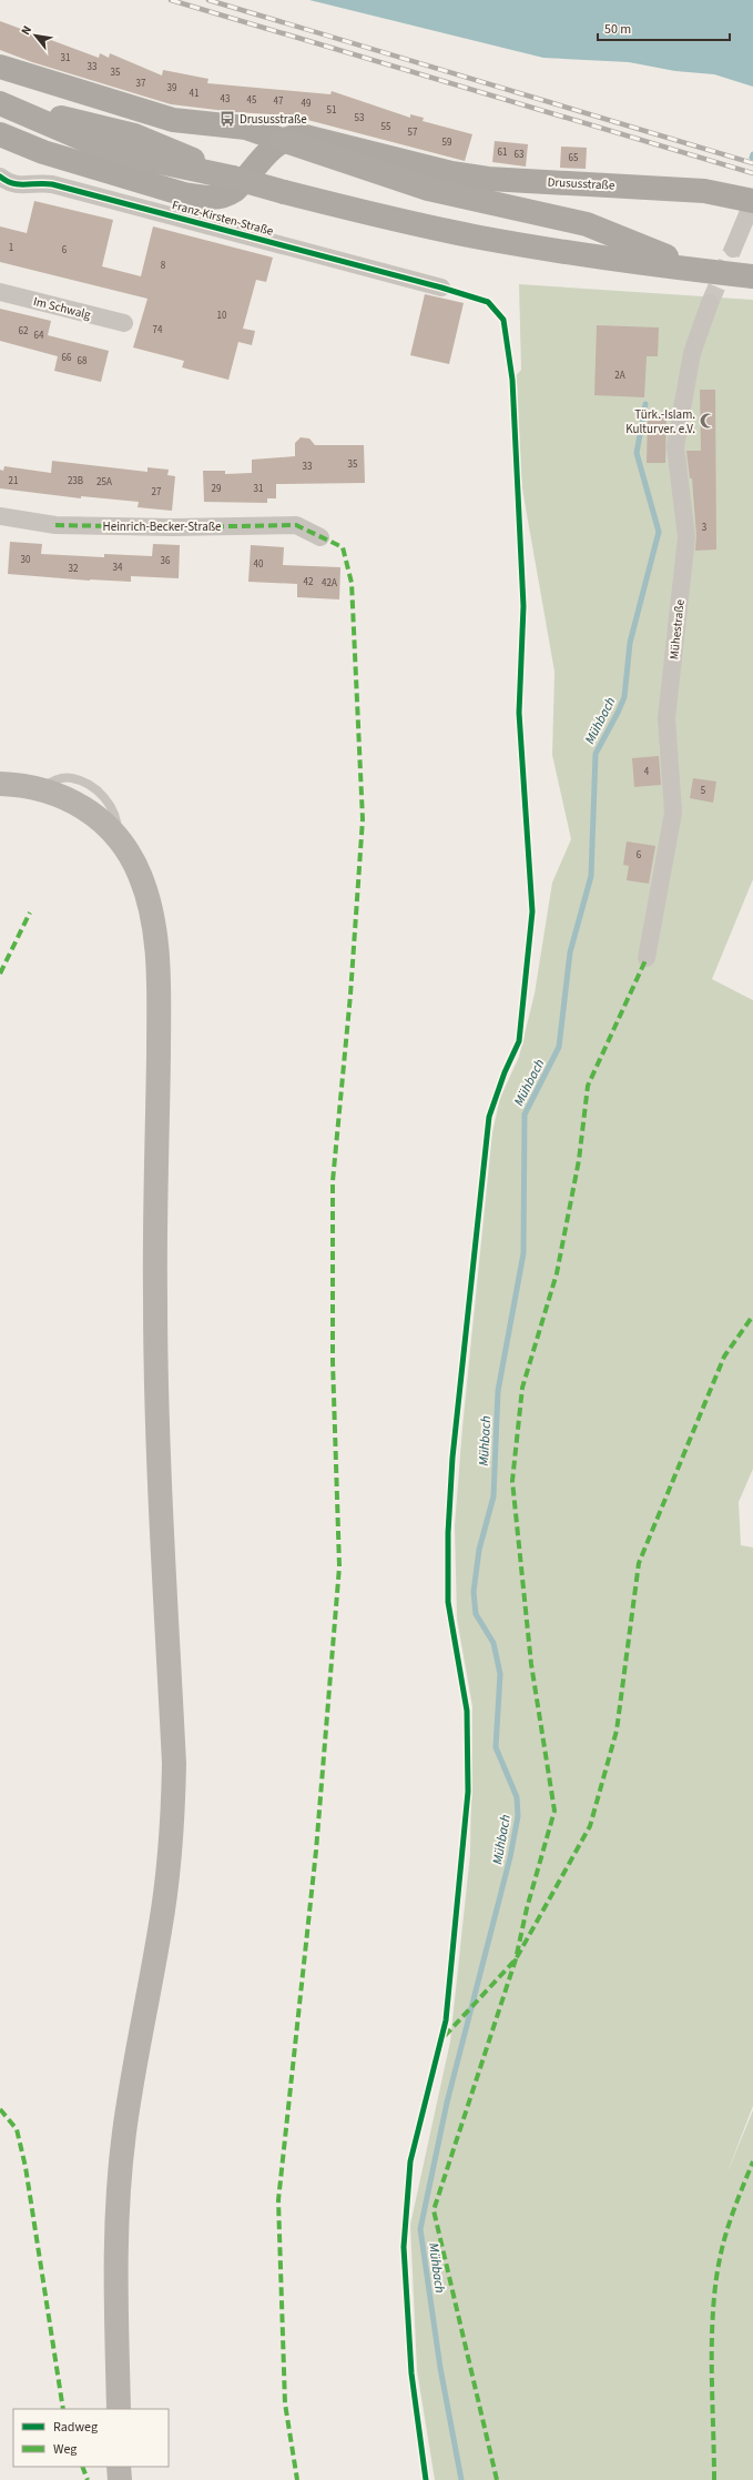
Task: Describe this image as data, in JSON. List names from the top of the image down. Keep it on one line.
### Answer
{"streets":{"main road":["Drususstraße"],"street":["Franz-Kirsten-Straße","Im Schwalg","Heinrich-Becker-Straße","Mühestraße"]},"water":["Mühbach"],"places":{"bus stop":["Drususstraße"],"mosque":["Türk.-Islam. Kulturver. e.V."]},"house_numbers":["31","33","35","37","39","41","43","45","47","49","51","53","55","57","59","61","63","65","1","6","8","10","74","62","64","66","68","2A","35","33","21","23B","25A","29","31","27","3","30","36","40","34","32","42","42A","4","5","6"],"legend":["Radweg","Weg"],"scale_bar":"50 m","north":"top left"}
